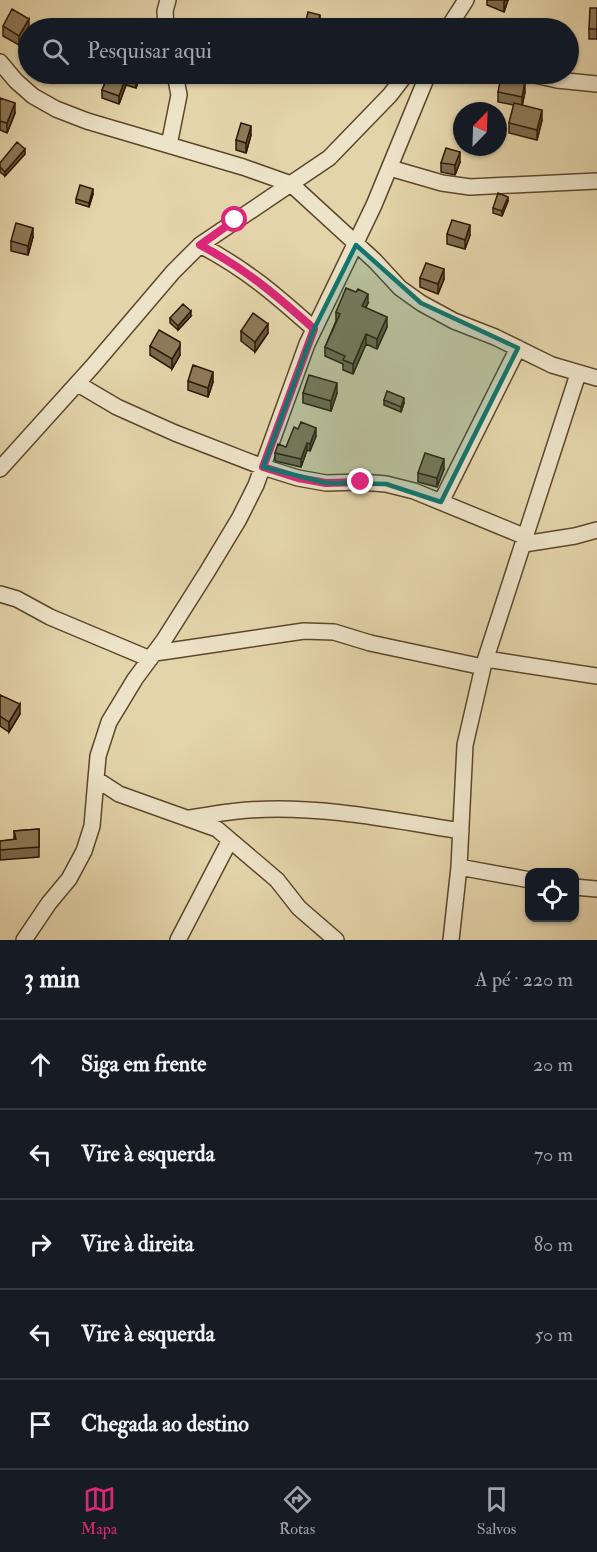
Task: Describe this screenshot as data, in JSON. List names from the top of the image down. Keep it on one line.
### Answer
{"north":"top right","page":{"search":"Pesquisar aqui","heading":["3 min","A pé · 220 m"],"list":[["Siga em frente","20 m"],["Vire à esquerda","70 m"],["Vire à direita","80 m"],["Vire à esquerda","50 m"],"Chegada ao destino"],"nav":["Mapa","Rotas","Salvos"]}}
